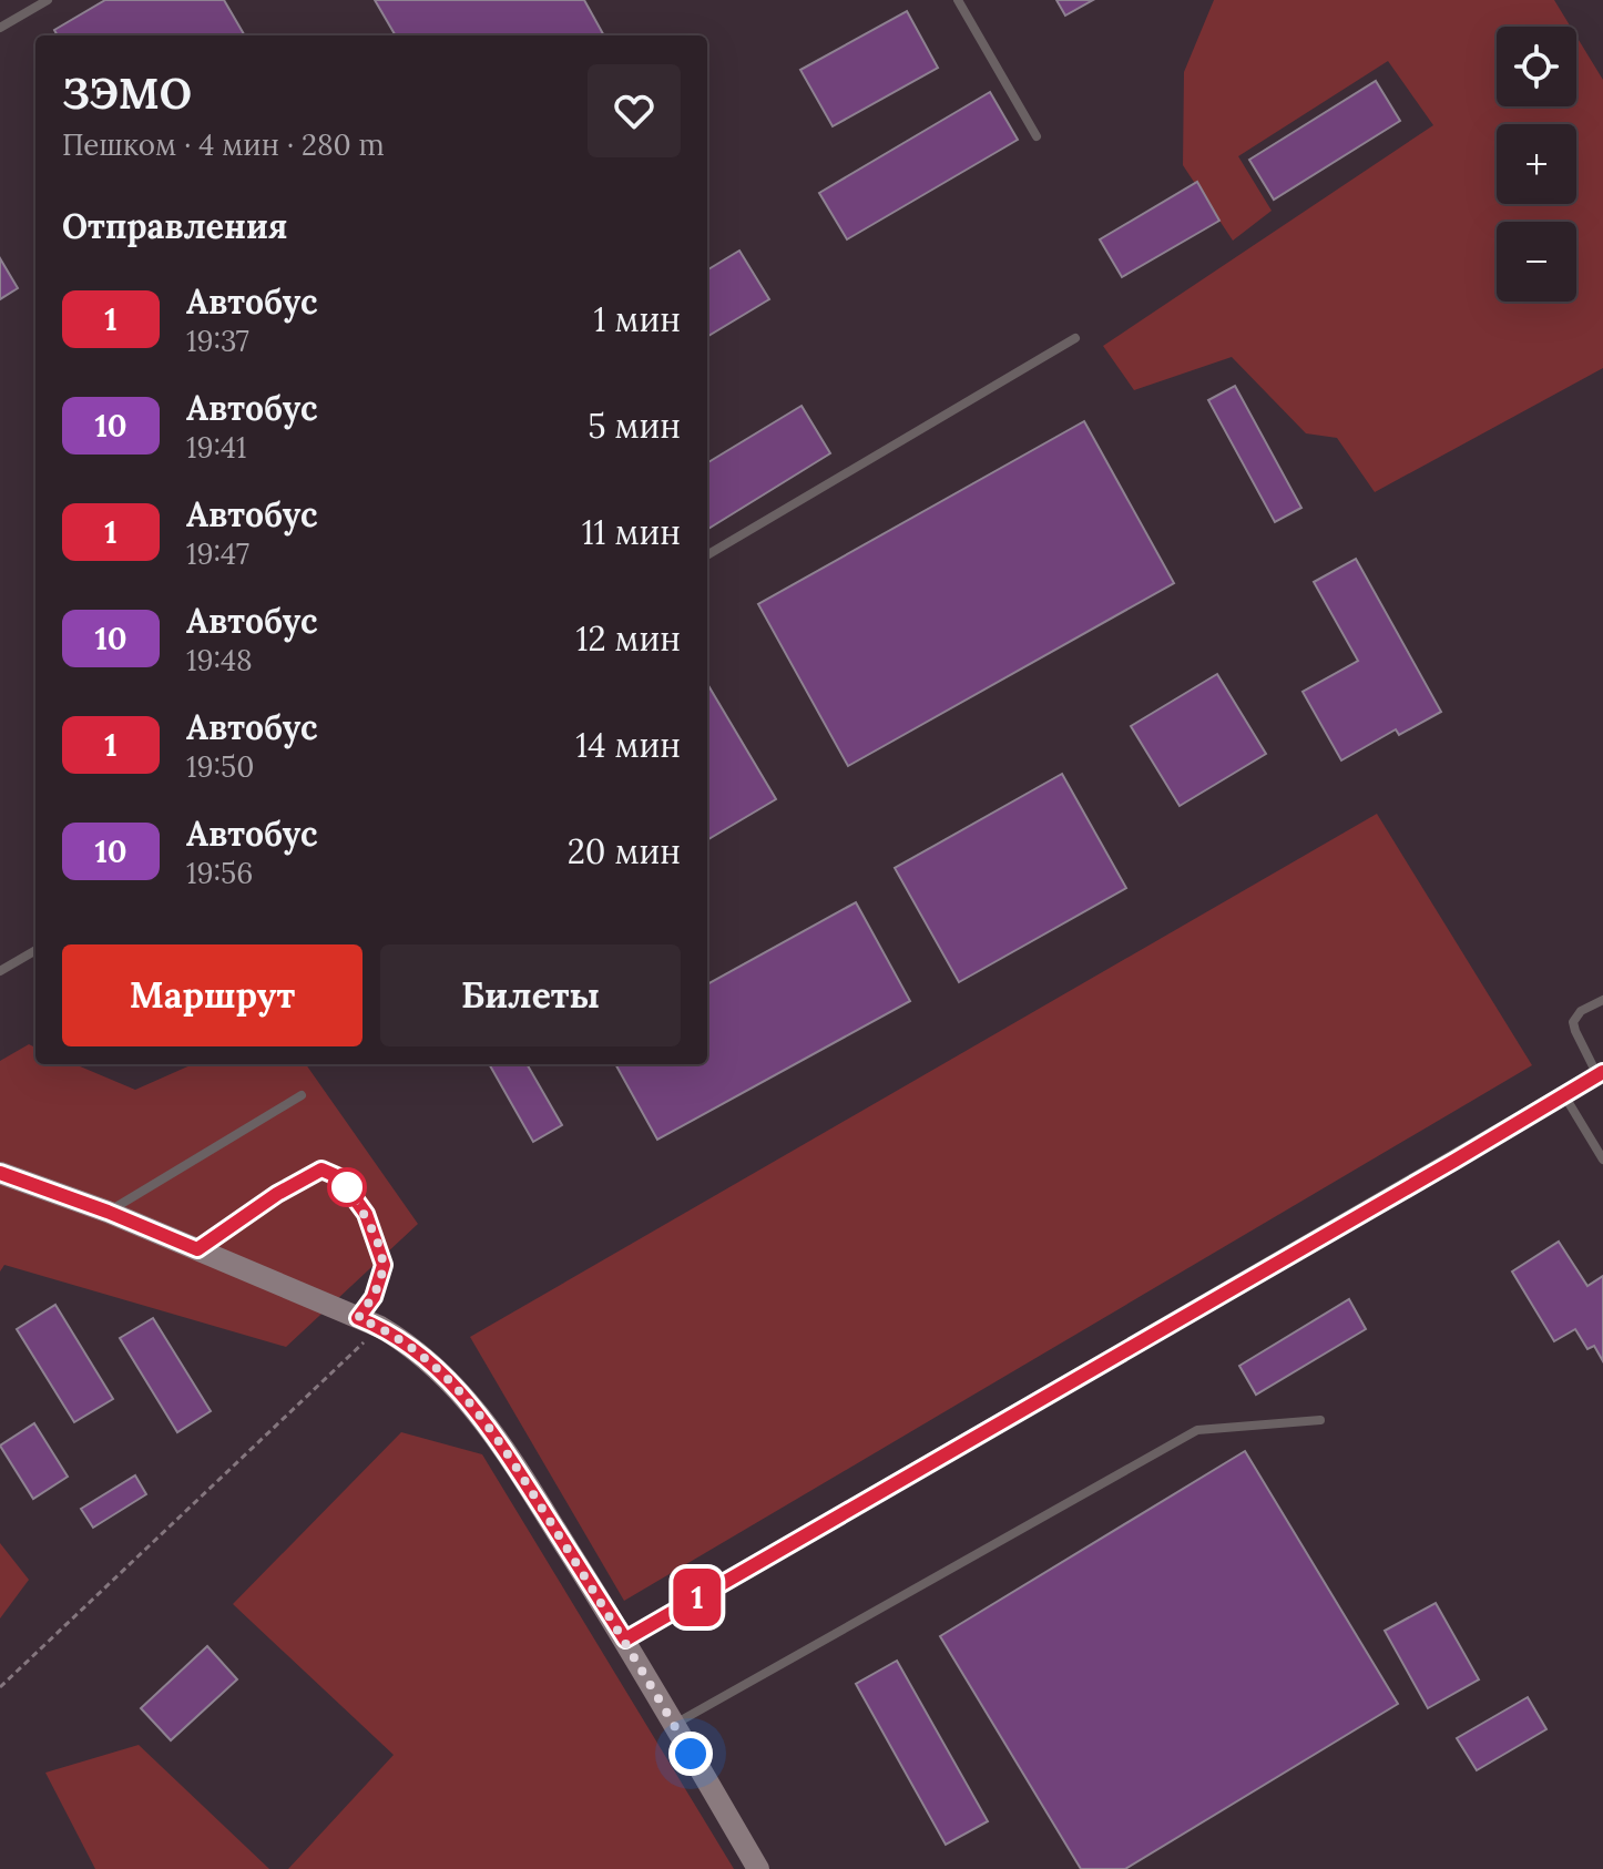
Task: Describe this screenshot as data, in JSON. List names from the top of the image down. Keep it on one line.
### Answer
{"lines":["bus line 1"],"page":{"on_map":"1","map_buttons":["+","−"],"heading":[["ЗЭМО","Пешком · 4 мин · 280 m"],"Отправления"],"list":[{"mark":"1","name":"Автобус","note":"19:37","value":"1 мин"},{"mark":"10","name":"Автобус","note":"19:41","value":"5 мин"},{"mark":"1","name":"Автобус","note":"19:47","value":"11 мин"},{"mark":"10","name":"Автобус","note":"19:48","value":"12 мин"},{"mark":"1","name":"Автобус","note":"19:50","value":"14 мин"},{"mark":"10","name":"Автобус","note":"19:56","value":"20 мин"}],"buttons":["Маршрут","Билеты"]}}
